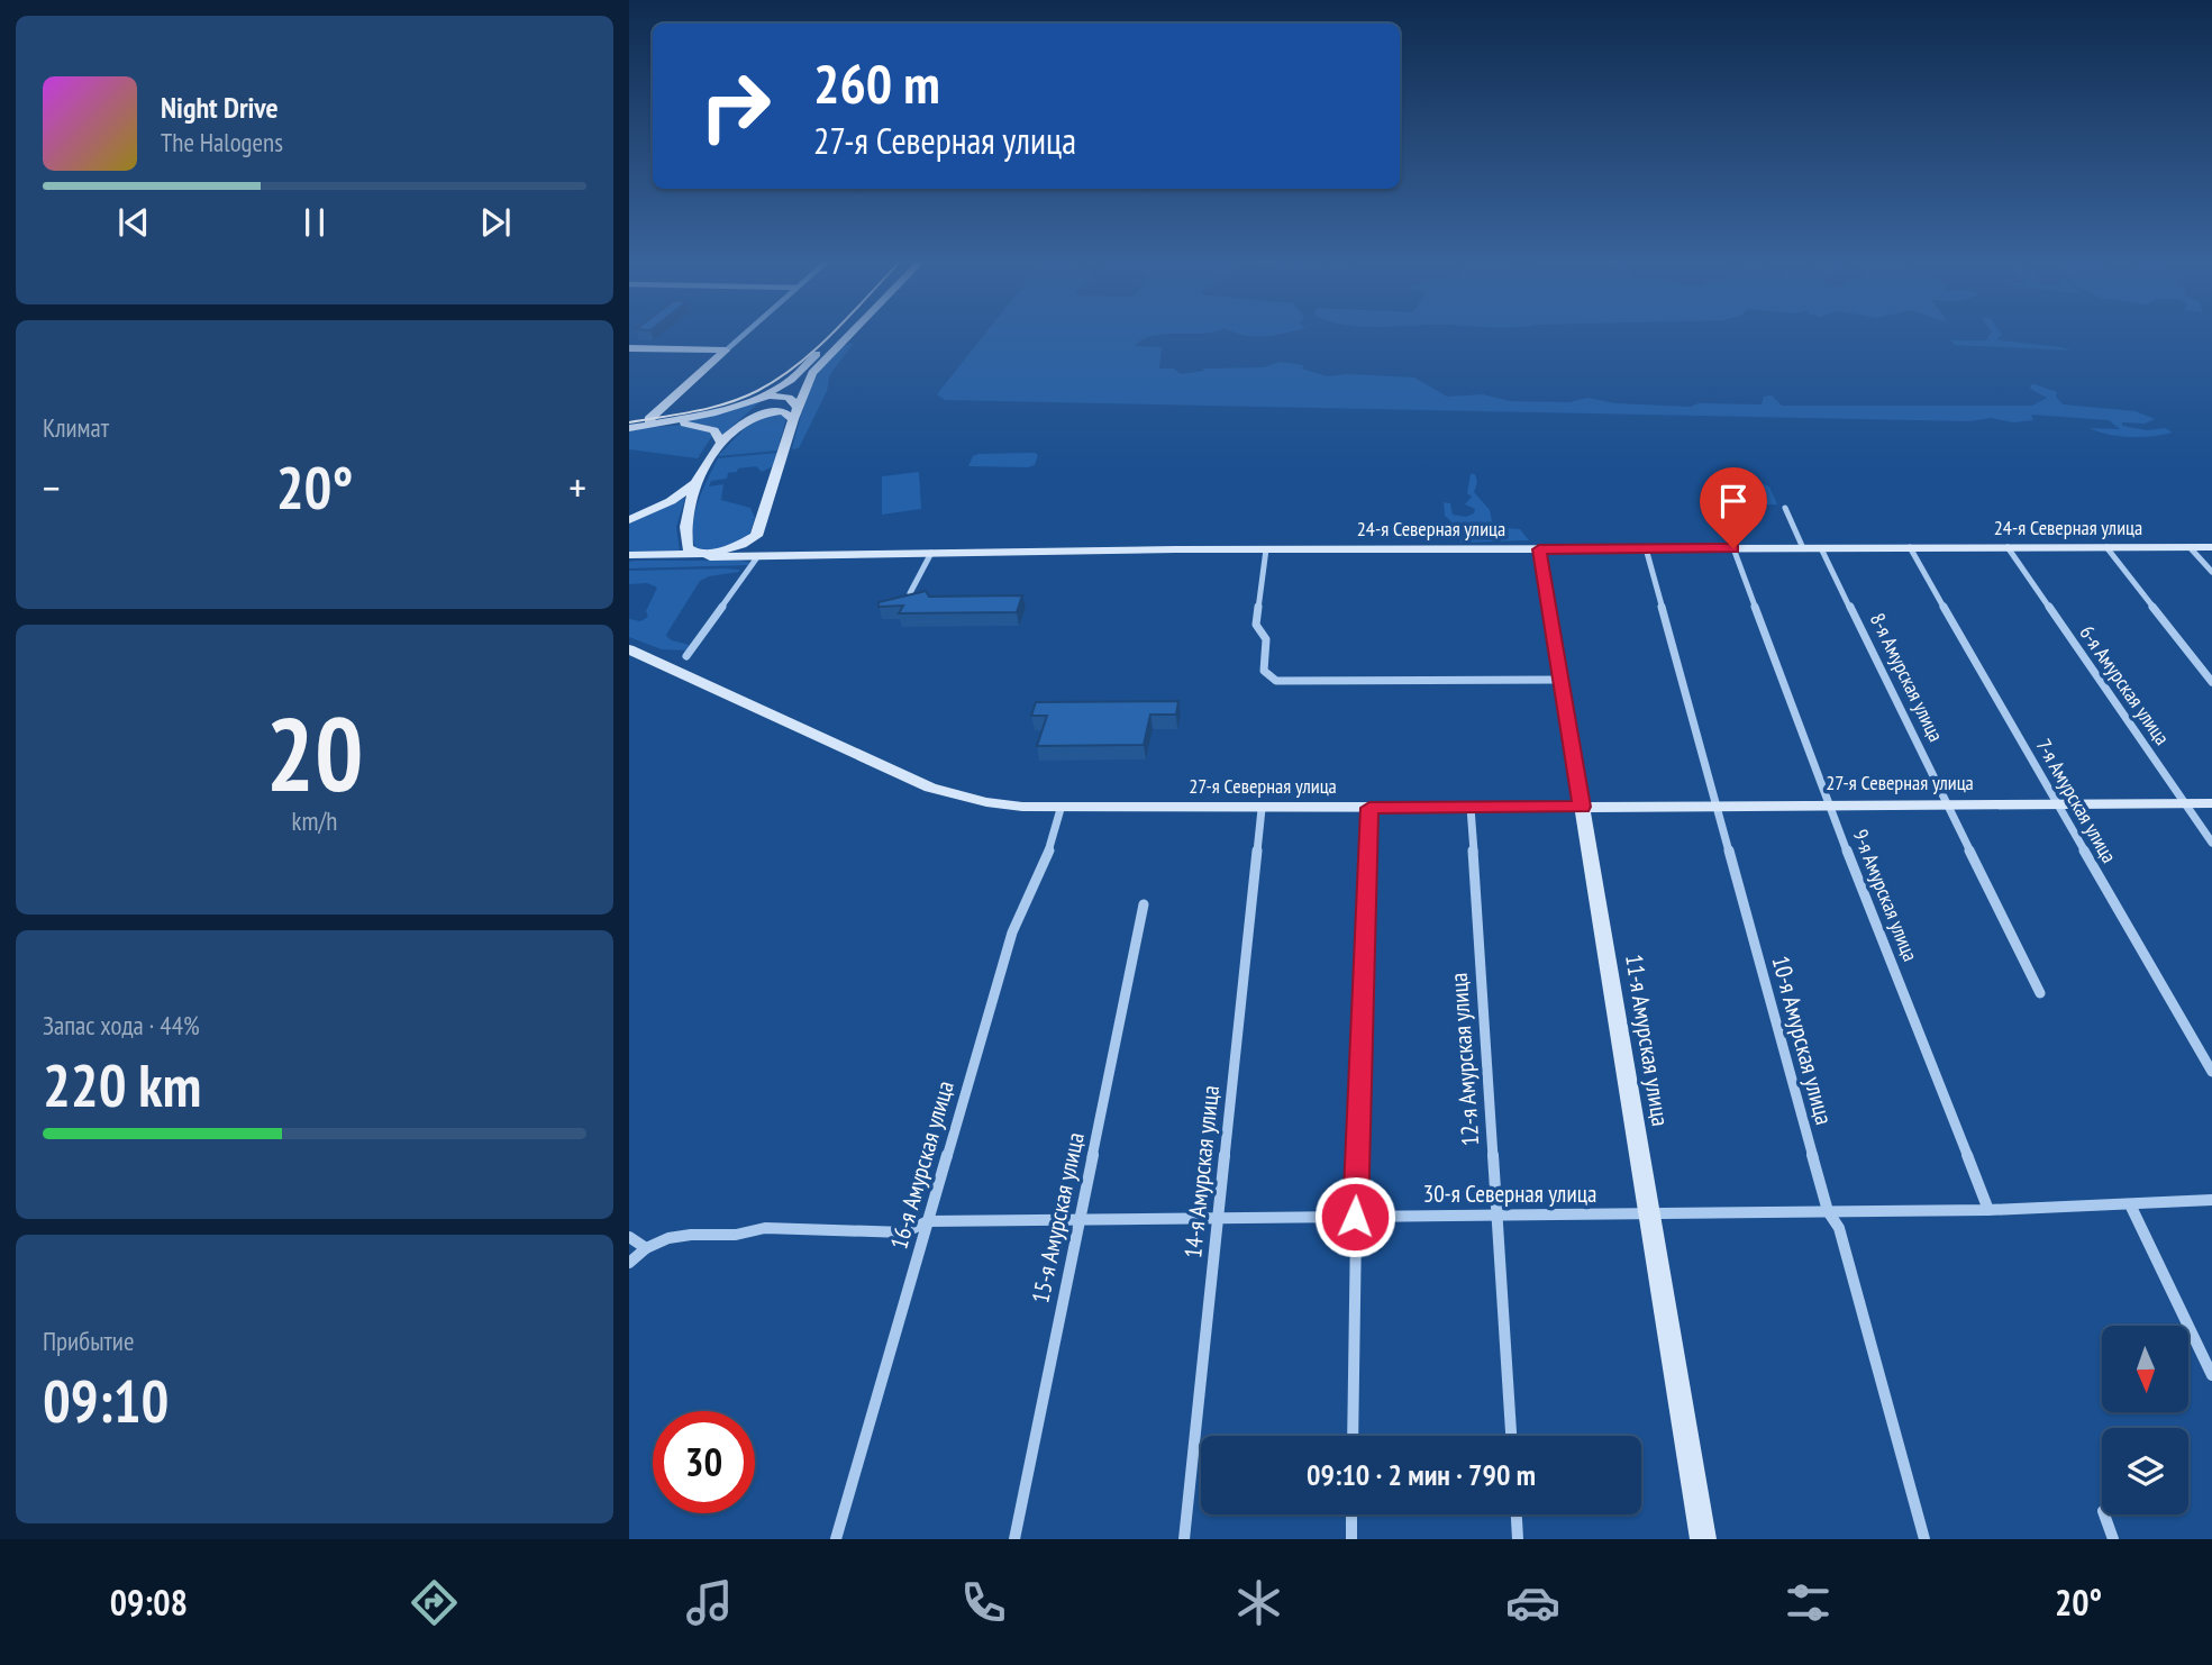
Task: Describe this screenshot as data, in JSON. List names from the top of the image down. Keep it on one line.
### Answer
{"streets":{"main road":["24-я Северная улица","27-я Северная улица","11-я Амурская улица"],"street":["8-я Амурская улица","6-я Амурская улица","7-я Амурская улица","9-я Амурская улица","10-я Амурская улица","12-я Амурская улица","16-я Амурская улица","14-я Амурская улица","30-я Северная улица","15-я Амурская улица"]},"crossings":[["24-я Северная улица","8-я Амурская улица"],["24-я Северная улица","6-я Амурская улица"],["24-я Северная улица","7-я Амурская улица"],["24-я Северная улица","9-я Амурская улица"],["24-я Северная улица","11-я Амурская улица"],["24-я Северная улица","10-я Амурская улица"],["8-я Амурская улица","27-я Северная улица"],["6-я Амурская улица","27-я Северная улица"],["27-я Северная улица","7-я Амурская улица"],["27-я Северная улица","9-я Амурская улица"],["27-я Северная улица","11-я Амурская улица"],["27-я Северная улица","10-я Амурская улица"],["27-я Северная улица","12-я Амурская улица"],["27-я Северная улица","16-я Амурская улица"],["27-я Северная улица","14-я Амурская улица"],["9-я Амурская улица","30-я Северная улица"],["11-я Амурская улица","30-я Северная улица"],["10-я Амурская улица","30-я Северная улица"],["12-я Амурская улица","30-я Северная улица"],["16-я Амурская улица","30-я Северная улица"],["14-я Амурская улица","30-я Северная улица"],["30-я Северная улица","15-я Амурская улица"]],"north":"bottom","page":{"turn":["260 m","27-я Северная улица"],"song":["Night Drive","The Halogens"],"tile":["Климат",["20","km/h"],["Запас хода · 44%","220 km"],["Прибытие","09:10"]],"heat":["−","20°","+"],"limit":"30","trip":"09:10 · 2 мин · 790 m","tabs":["09:08","20°"]}}
